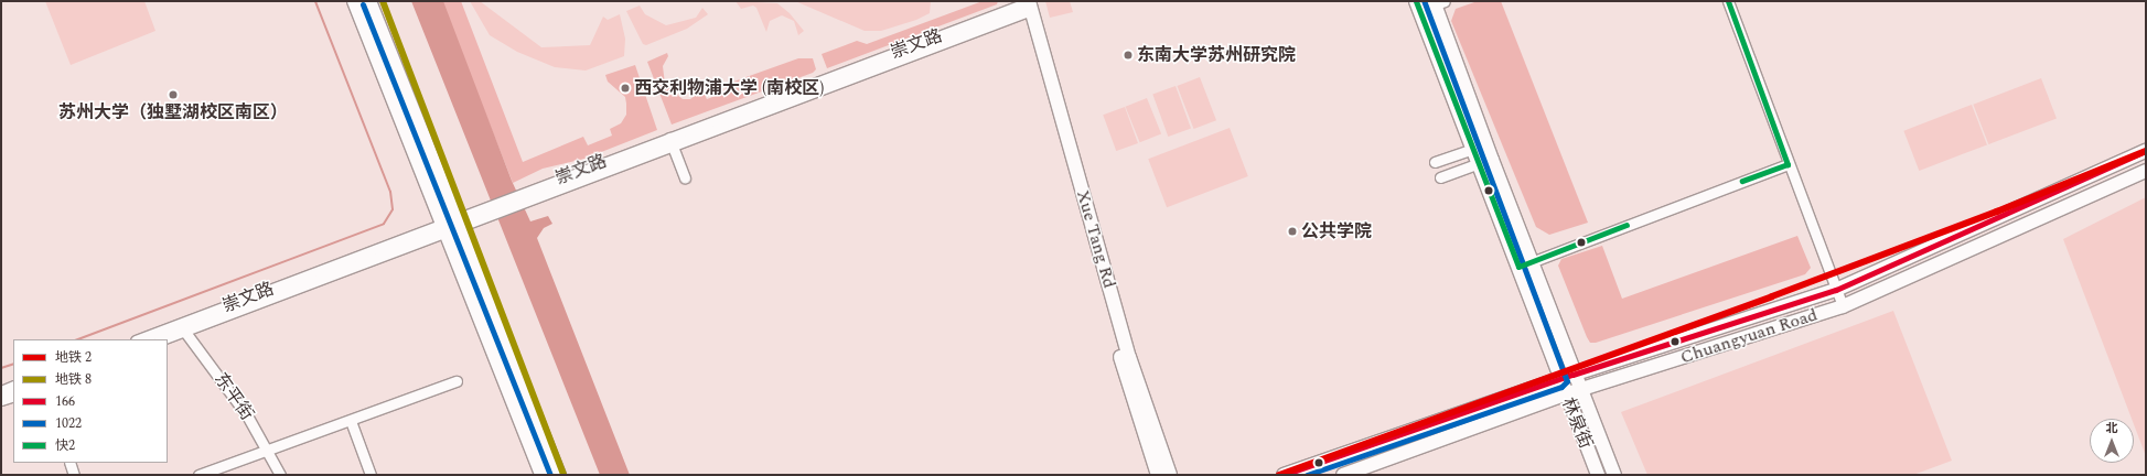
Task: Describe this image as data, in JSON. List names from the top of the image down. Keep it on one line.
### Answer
{"streets":{"main road":["Xue Tang Rd","Chuangyuan Road","林泉街"],"street":["崇文路","东平街"]},"crossings":[["崇文路","Xue Tang Rd"],["崇文路","东平街"],["Chuangyuan Road","林泉街"]],"places":["东南大学苏州研究院","西交利物浦大学 (南校区)","苏州大学（独墅湖校区南区）","公共学院"],"lines":["metro line 8","transit line 1022","transit line 快2","metro line 2","transit line 166"],"legend":["地铁 2","地铁 8","166","1022","快2"],"north":"top"}
